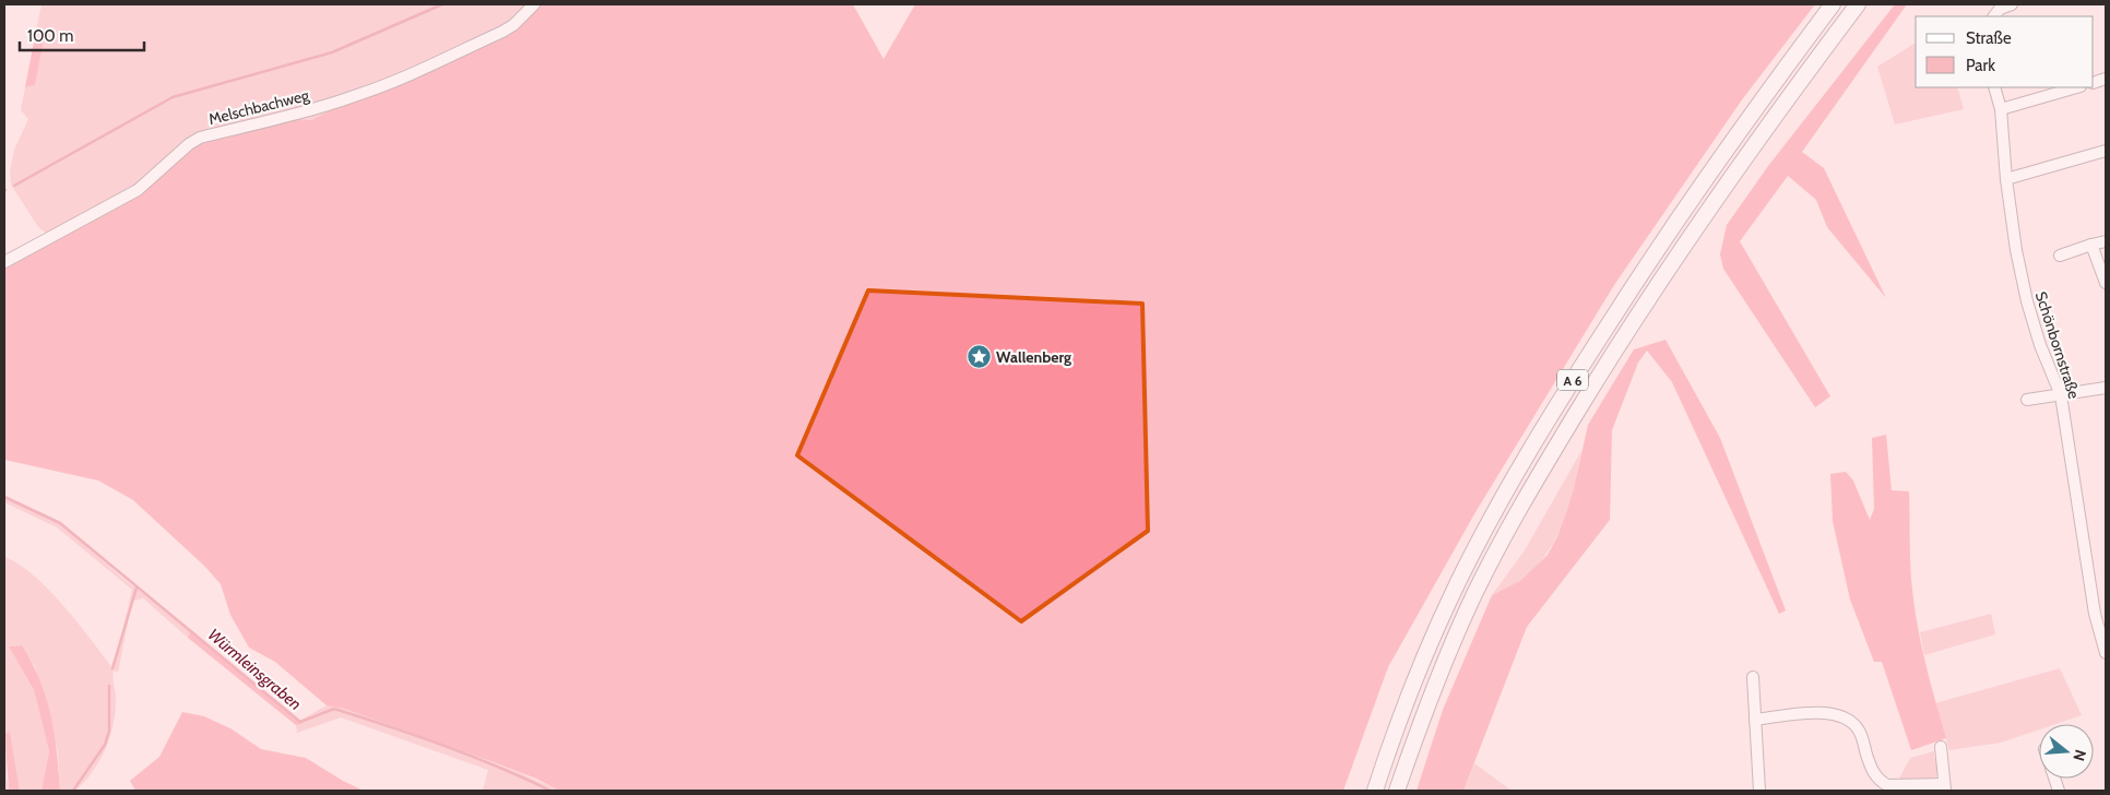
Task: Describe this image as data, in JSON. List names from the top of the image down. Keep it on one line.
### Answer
{"streets":{"highway":["A 6"],"street":["Melschbachweg","Schönbornstraße"]},"water":["Würmleinsgraben"],"places":{"place":["Wallenberg"]},"legend":["Straße","Park"],"scale_bar":"100 m","north":"right"}
